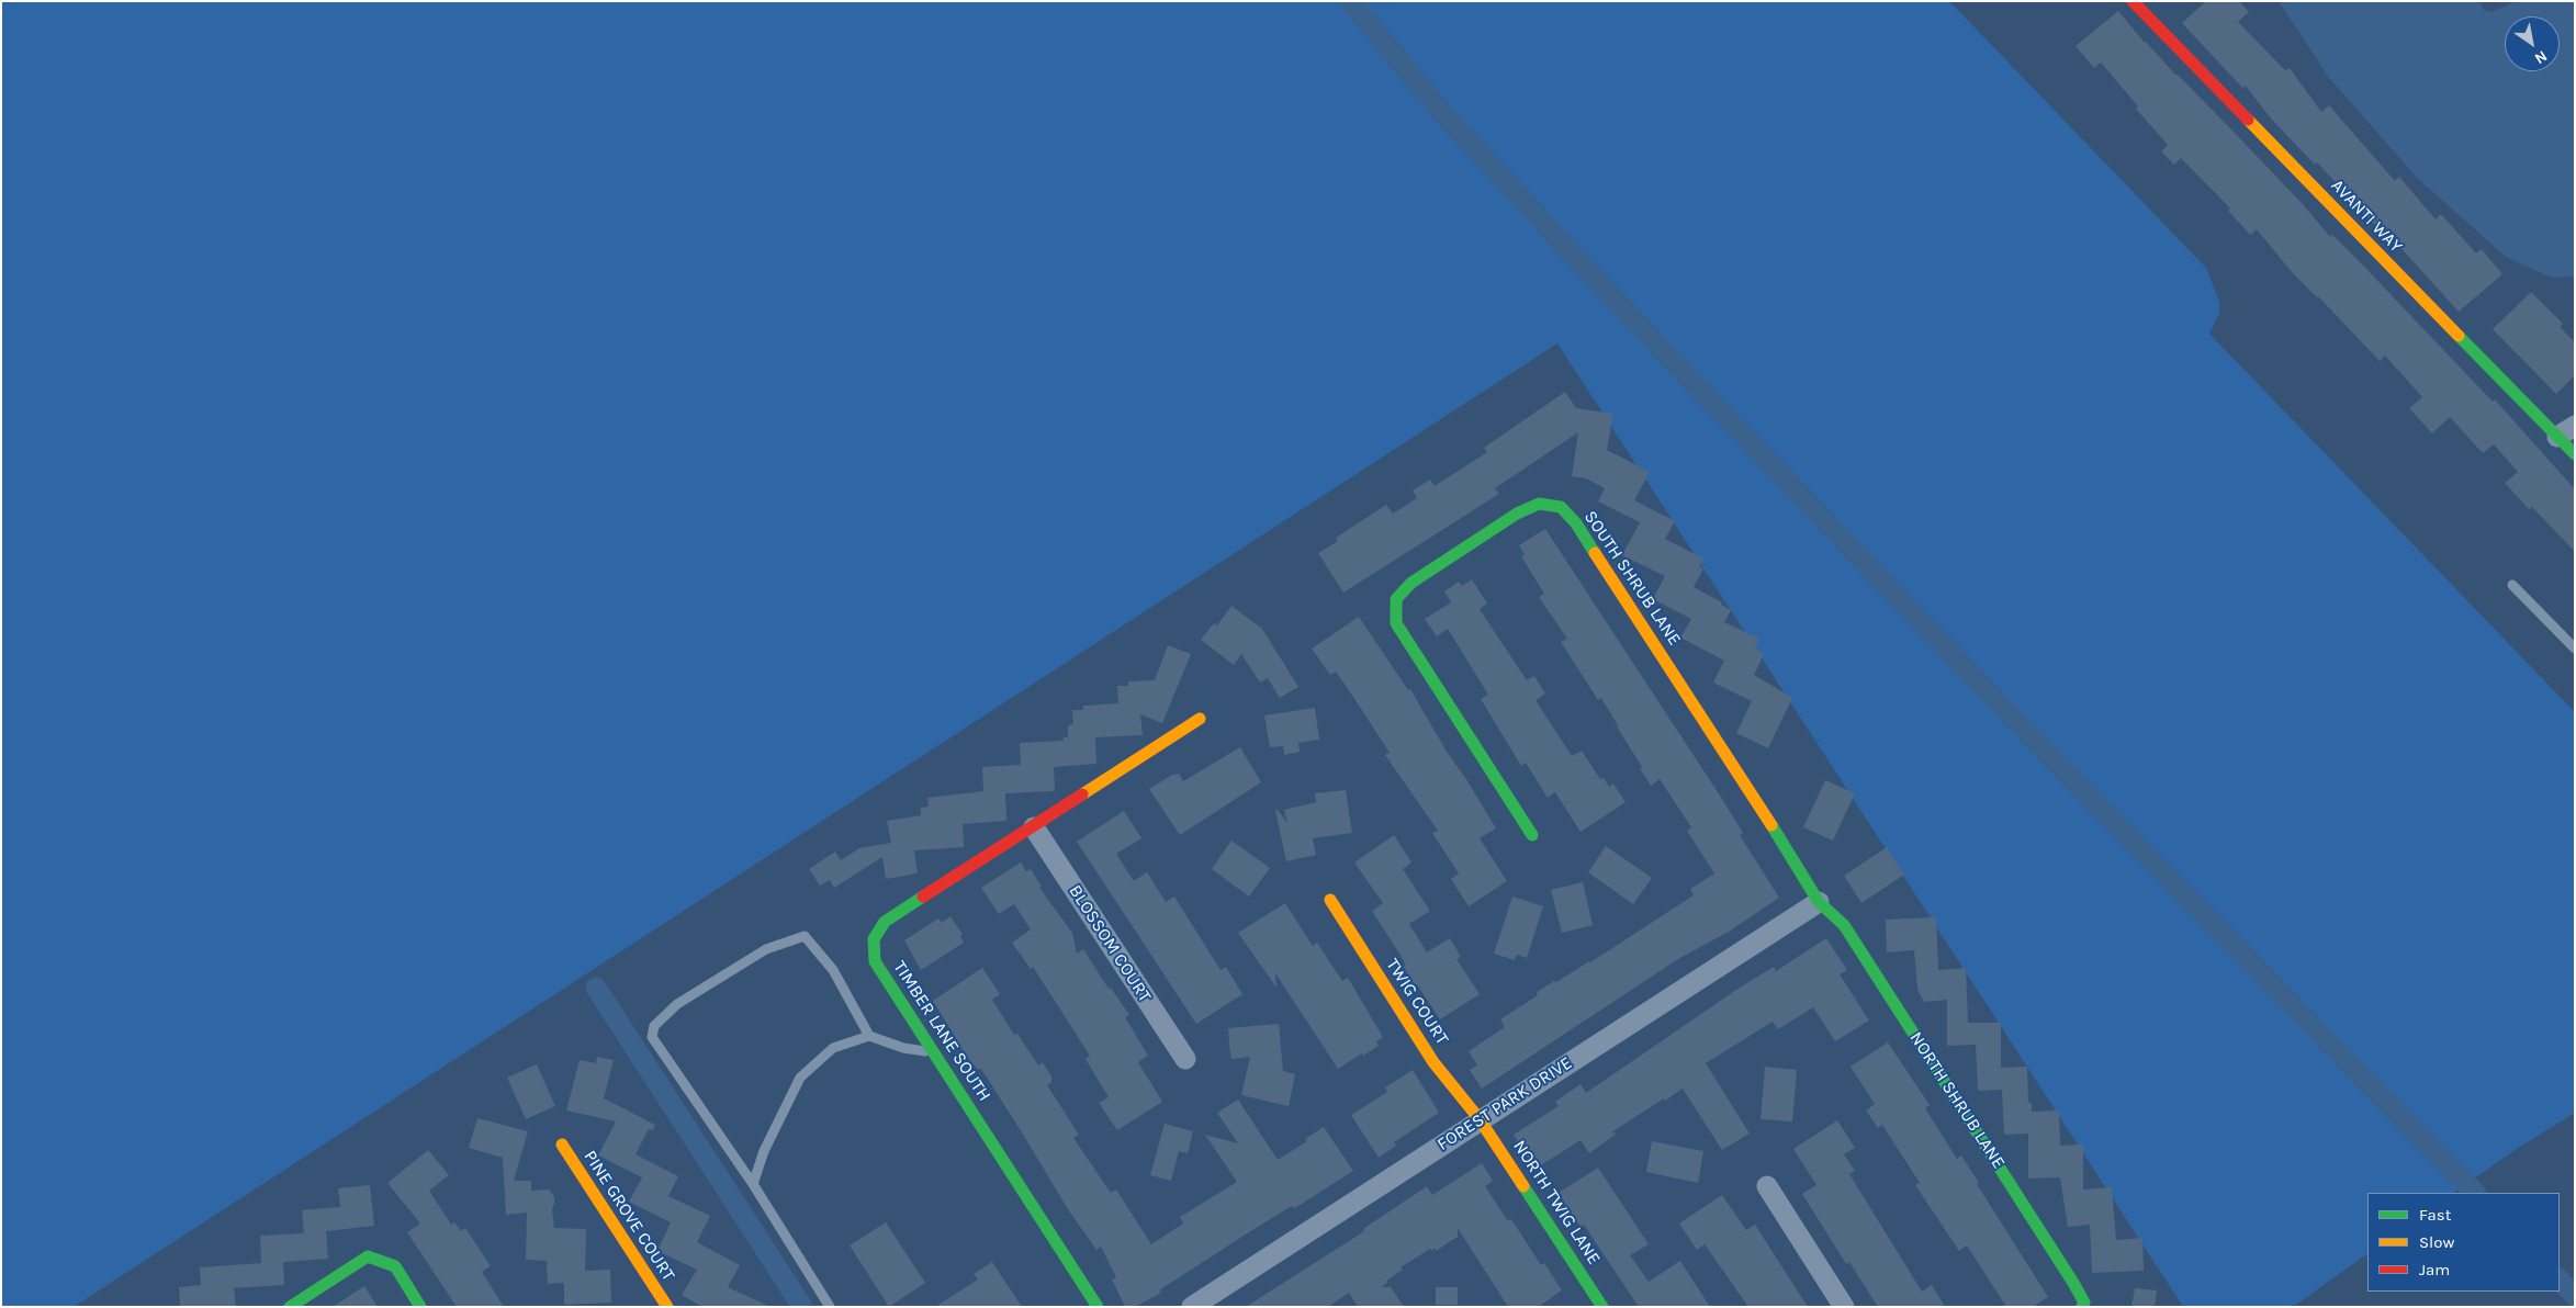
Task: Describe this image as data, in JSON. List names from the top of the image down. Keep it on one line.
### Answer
{"streets":{"street":["AVANTI WAY","SOUTH SHRUB LANE","BLOSSOM COURT","TWIG COURT","TIMBER LANE SOUTH","NORTH SHRUB LANE","FOREST PARK DRIVE","NORTH TWIG LANE","PINE GROVE COURT"]},"crossings":[["SOUTH SHRUB LANE","NORTH SHRUB LANE"],["SOUTH SHRUB LANE","FOREST PARK DRIVE"],["BLOSSOM COURT","TIMBER LANE SOUTH"],["TWIG COURT","FOREST PARK DRIVE"],["TWIG COURT","NORTH TWIG LANE"],["NORTH SHRUB LANE","FOREST PARK DRIVE"],["FOREST PARK DRIVE","NORTH TWIG LANE"]],"legend":["Fast","Slow","Jam"],"north":"bottom right"}
